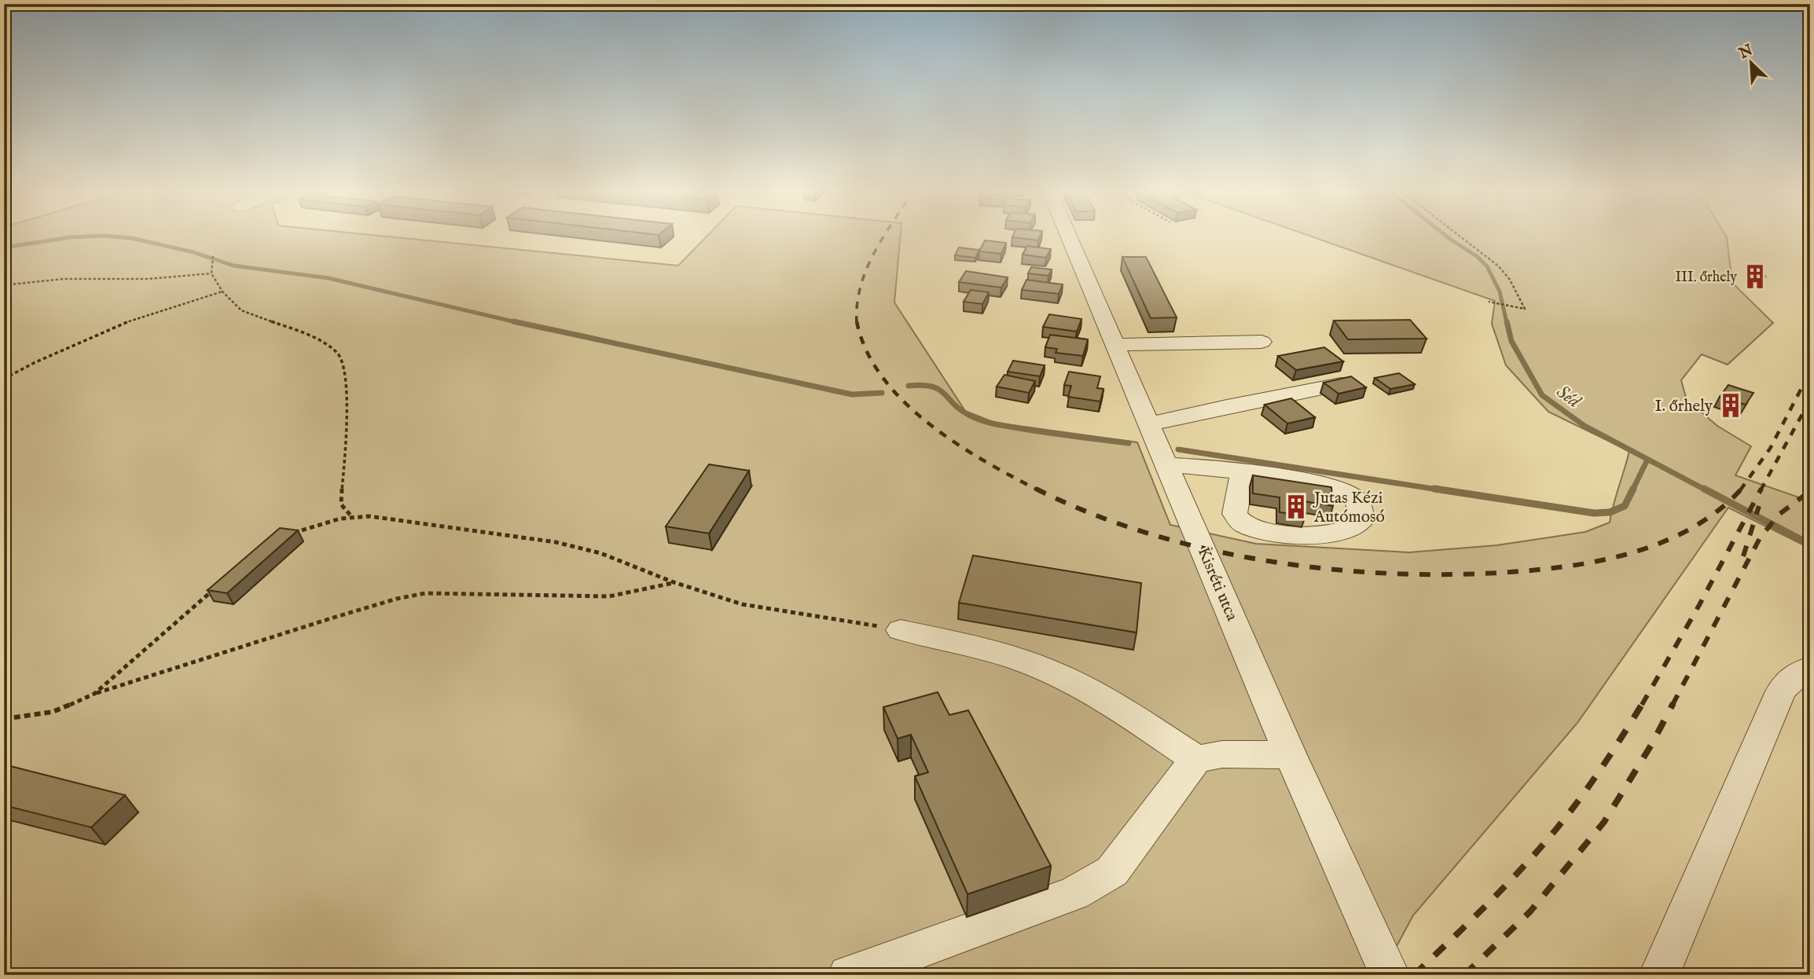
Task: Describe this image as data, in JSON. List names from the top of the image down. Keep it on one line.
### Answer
{"streets":{"street":["Kisréti utca"]},"water":["Séd"],"places":{"building":["III. őrhely","I. őrhely","Jutas Kézi Autómosó"]},"north":"top left"}
